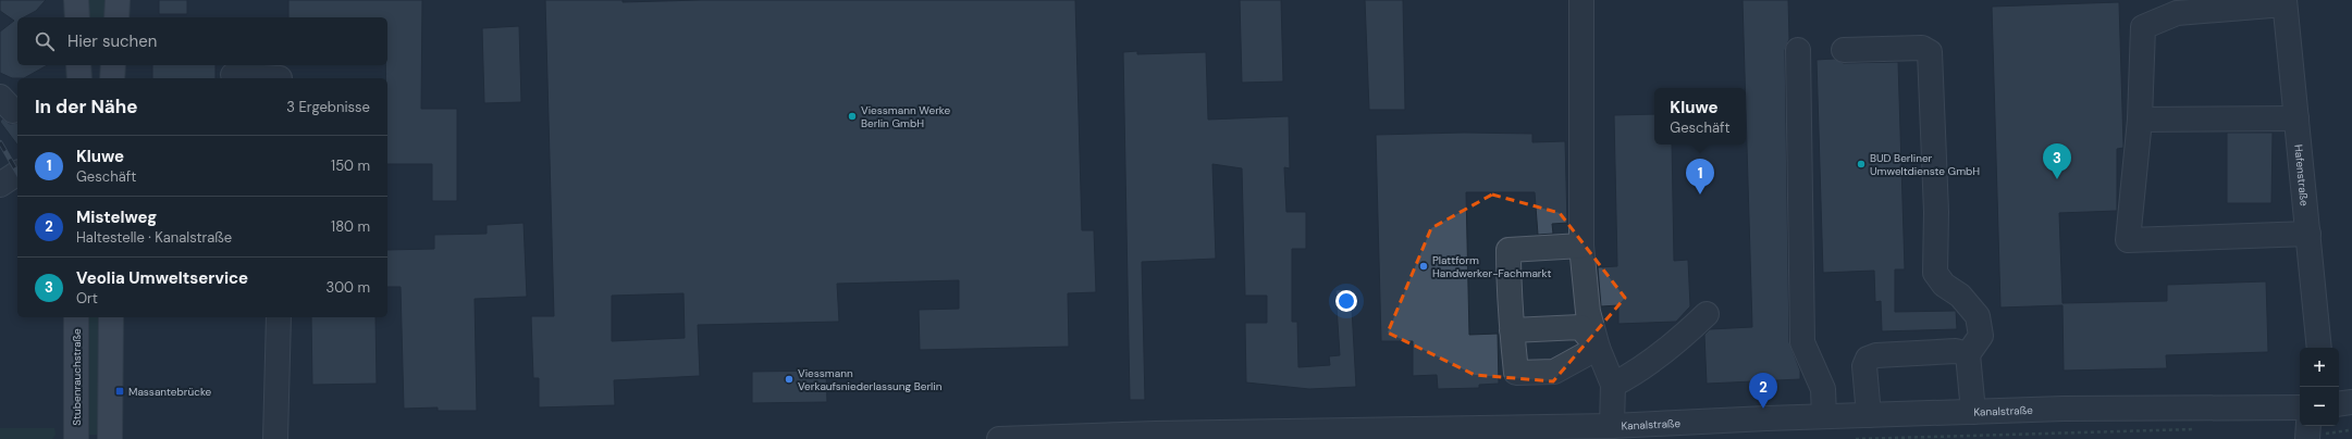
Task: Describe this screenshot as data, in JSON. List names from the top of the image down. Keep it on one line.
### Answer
{"streets":{"main road":["Stubenrauchstraße"],"street":["Hafenstraße","Kanalstraße"]},"places":{"other":["Viessmann Werke Berlin GmbH","BUD Berliner Umweltdienste GmbH","Plattform Handwerker-Fachmarkt","Viessmann Verkaufsniederlassung Berlin"],"transit":["Massantebrücke"]},"page":{"search":"Hier suchen","heading":["In der Nähe","3 Ergebnisse"],"popup":["Kluwe","Geschäft"],"list":[{"mark":"1","name":"Kluwe","note":"Geschäft","value":"150 m"},{"mark":"2","name":"Mistelweg","note":"Haltestelle · Kanalstraße","value":"180 m"},{"mark":"3","name":"Veolia Umweltservice","note":"Ort","value":"300 m"}],"pins":["3","1","2"],"map_buttons":["+","−"]}}
